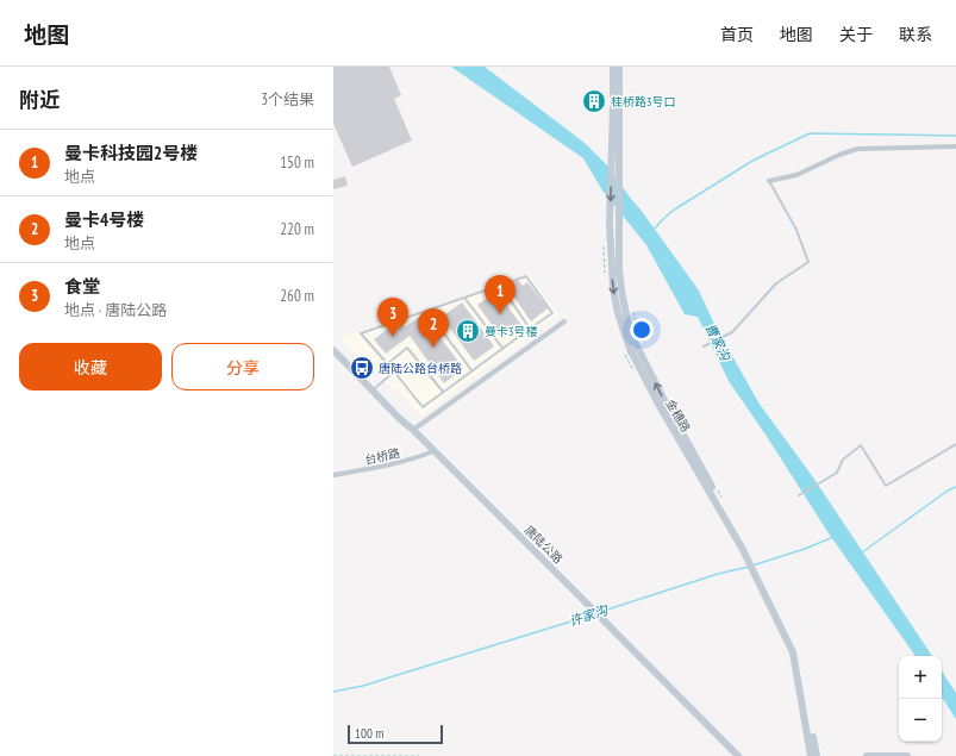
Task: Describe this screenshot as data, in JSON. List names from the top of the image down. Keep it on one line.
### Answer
{"streets":{"street":["金穗路","台桥路","唐陆公路"]},"crossings":[["台桥路","唐陆公路"]],"water":["曹家沟","许家沟"],"places":{"building":["桂桥路3号口","曼卡3号楼"],"bus stop":["唐陆公路台桥路"]},"scale_bar":"100 m","page":{"header":"地图","nav":["首页","地图","关于","联系"],"heading":["附近","3个结果"],"list":[{"mark":"1","name":"曼卡科技园2号楼","note":"地点","value":"150 m"},{"mark":"2","name":"曼卡4号楼","note":"地点","value":"220 m"},{"mark":"3","name":"食堂","note":"地点 · 唐陆公路","value":"260 m"}],"pins":["1","3","2"],"buttons":["收藏","分享"],"map_buttons":["+","−"],"scale":"100 m"}}
